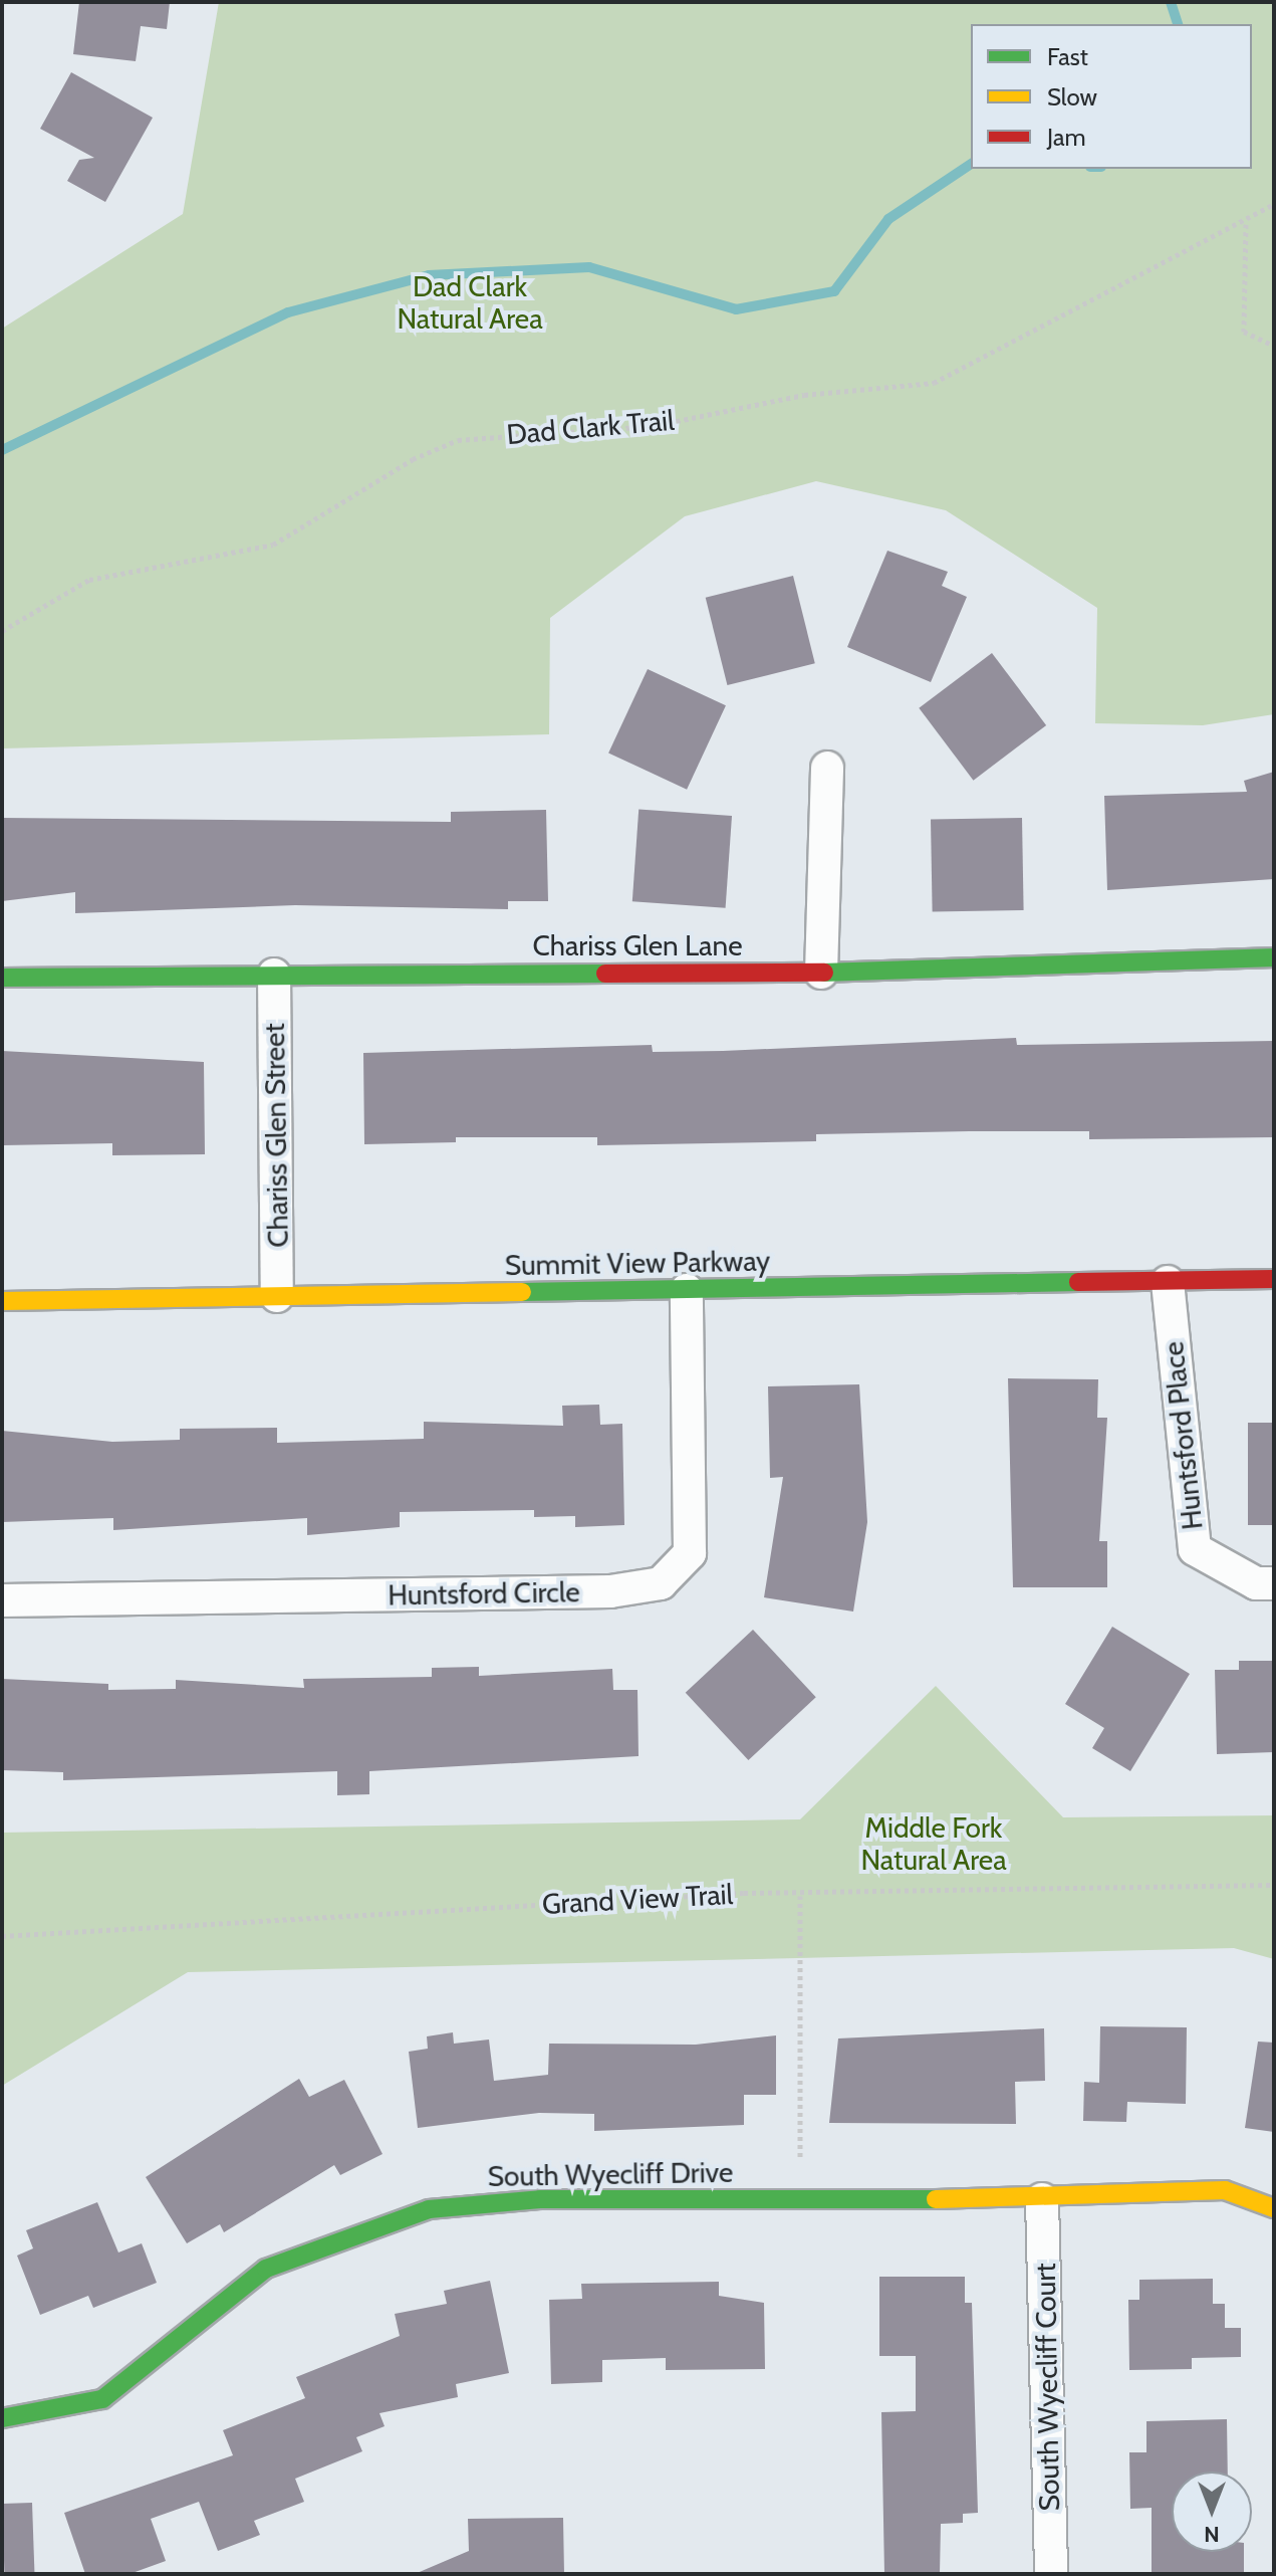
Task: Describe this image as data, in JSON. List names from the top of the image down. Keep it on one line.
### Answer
{"streets":{"street":["Chariss Glen Lane","Chariss Glen Street","Summit View Parkway","Huntsford Place","Huntsford Circle","South Wyecliff Drive","South Wyecliff Court"],"path":["Dad Clark Trail","Grand View Trail"]},"crossings":[["Chariss Glen Lane","Chariss Glen Street"],["Chariss Glen Street","Summit View Parkway"],["Summit View Parkway","Huntsford Place"],["Summit View Parkway","Huntsford Circle"],["South Wyecliff Drive","South Wyecliff Court"]],"parks":["Dad Clark Natural Area","Middle Fork Natural Area"],"legend":["Fast","Slow","Jam"],"north":"bottom"}
